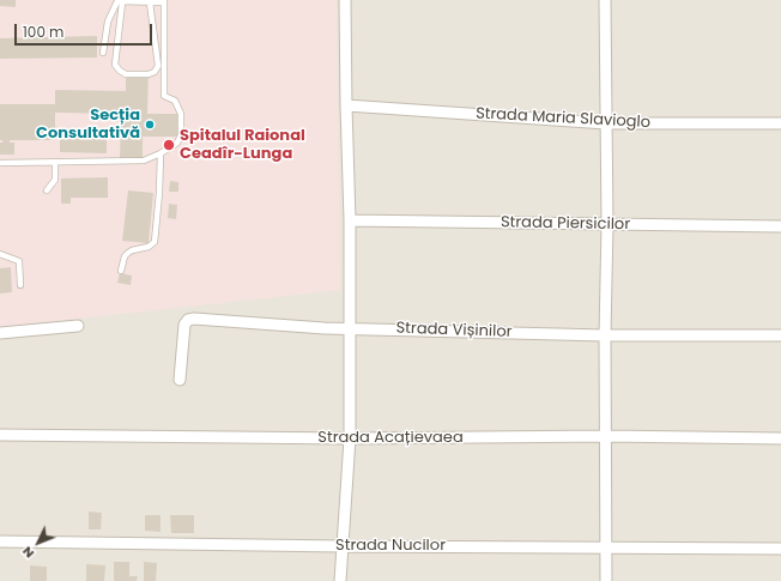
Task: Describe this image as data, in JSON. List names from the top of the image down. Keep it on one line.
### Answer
{"streets":{"street":["Strada Maria Slavioglo","Strada Piersicilor","Strada Vișinilor","Strada Acațievaea","Strada Nucilor"]},"places":["Secția Consultativă","Spitalul Raional Ceadîr-Lunga"],"scale_bar":"100 m","north":"bottom left"}
